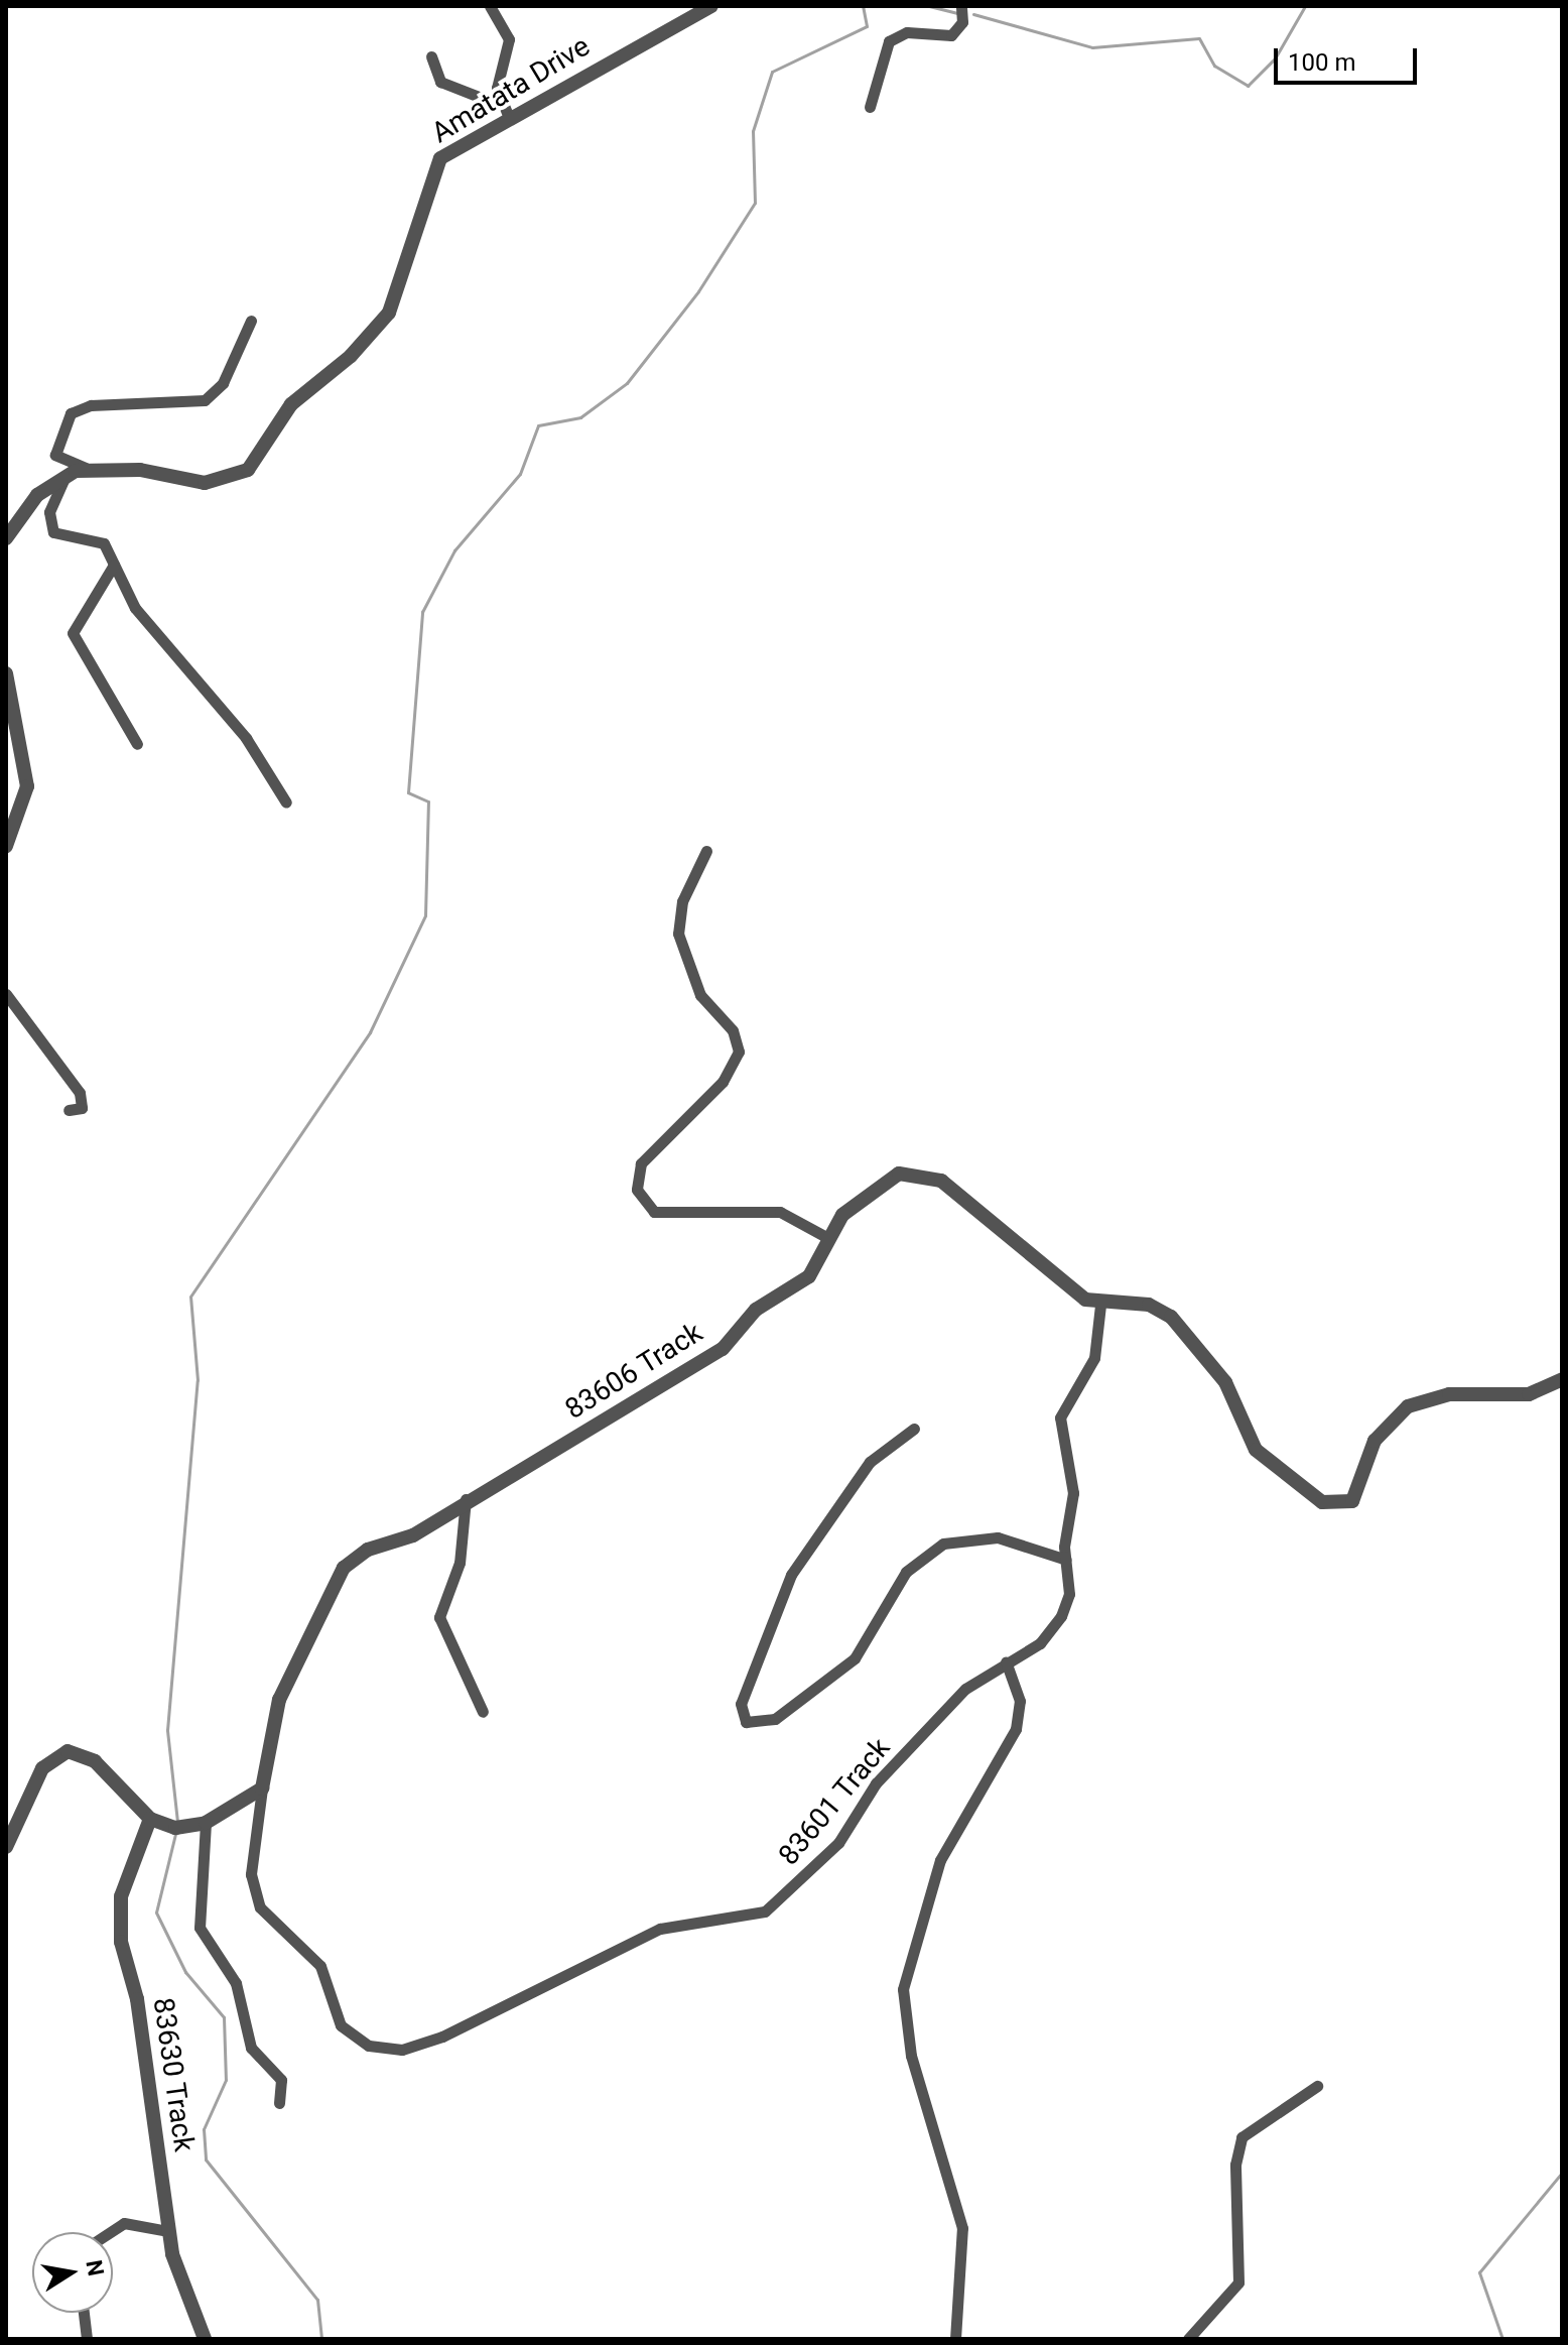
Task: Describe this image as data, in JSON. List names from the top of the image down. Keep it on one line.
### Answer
{"streets":{"street":["Amatata Drive","83606 Track","83601 Track","83630 Track"]},"crossings":[["83606 Track","83601 Track"]],"scale_bar":"100 m","north":"right"}
